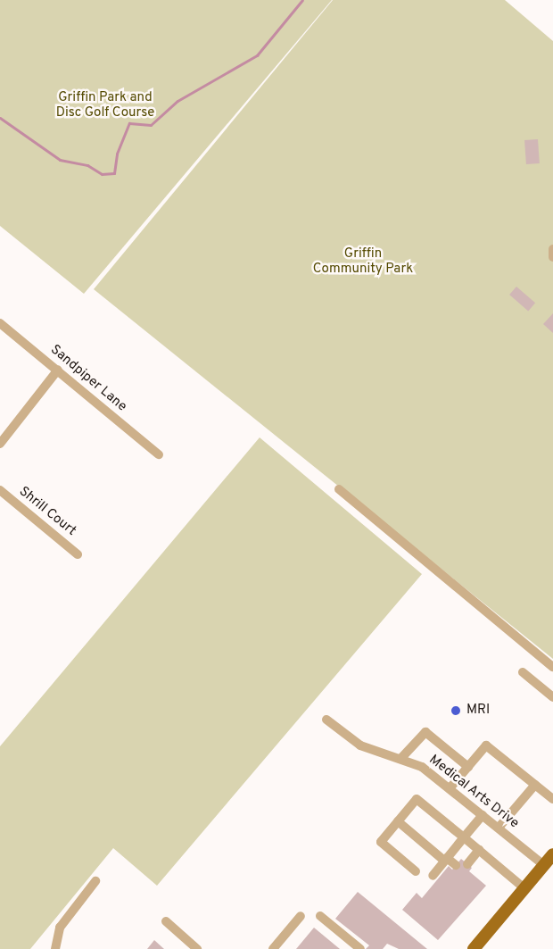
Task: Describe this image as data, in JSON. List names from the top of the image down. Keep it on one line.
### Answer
{"streets":{"street":["Sandpiper Lane","Shrill Court","Medical Arts Drive"]},"parks":["Griffin Park and Disc Golf Course","Griffin Community Park"],"places":["MRI"]}
